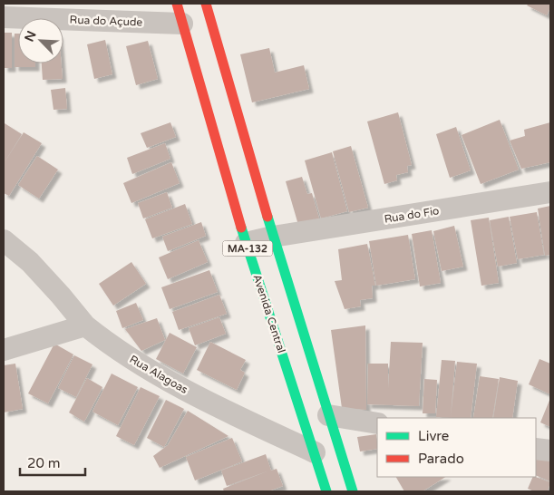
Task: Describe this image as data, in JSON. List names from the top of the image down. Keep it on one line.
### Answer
{"streets":{"main road":["MA-132","Avenida Central"],"street":["Rua do Açude","Rua do Fio","Rua Alagoas"]},"crossings":[["Rua do Açude","Avenida Central"],["Rua do Fio","MA-132"],["Rua do Fio","Avenida Central"],["Avenida Central","Rua Alagoas"]],"legend":["Livre","Parado"],"scale_bar":"20 m","north":"top left"}
